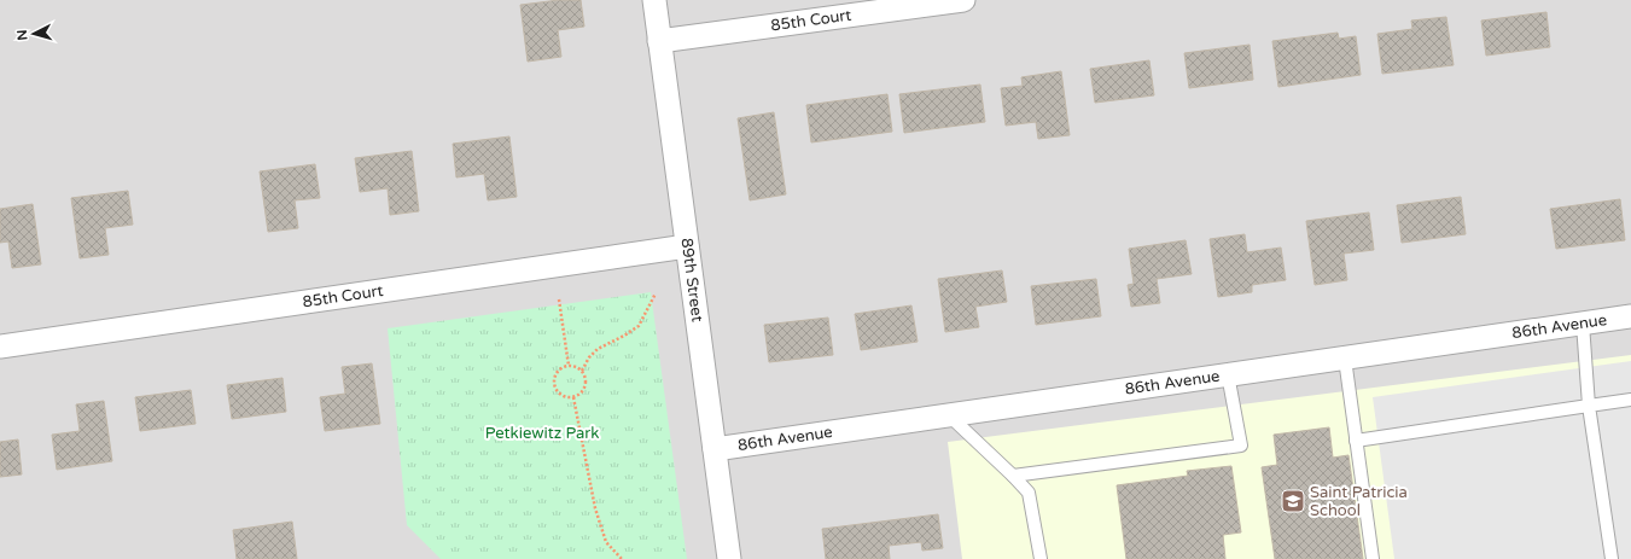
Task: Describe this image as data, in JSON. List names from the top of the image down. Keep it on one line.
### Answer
{"streets":{"street":["85th Court","89th Street","86th Avenue"]},"crossings":[["85th Court","89th Street"],["89th Street","86th Avenue"]],"parks":["Petkiewitz Park"],"places":{"school or university":["Saint Patricia School"]},"north":"left"}
